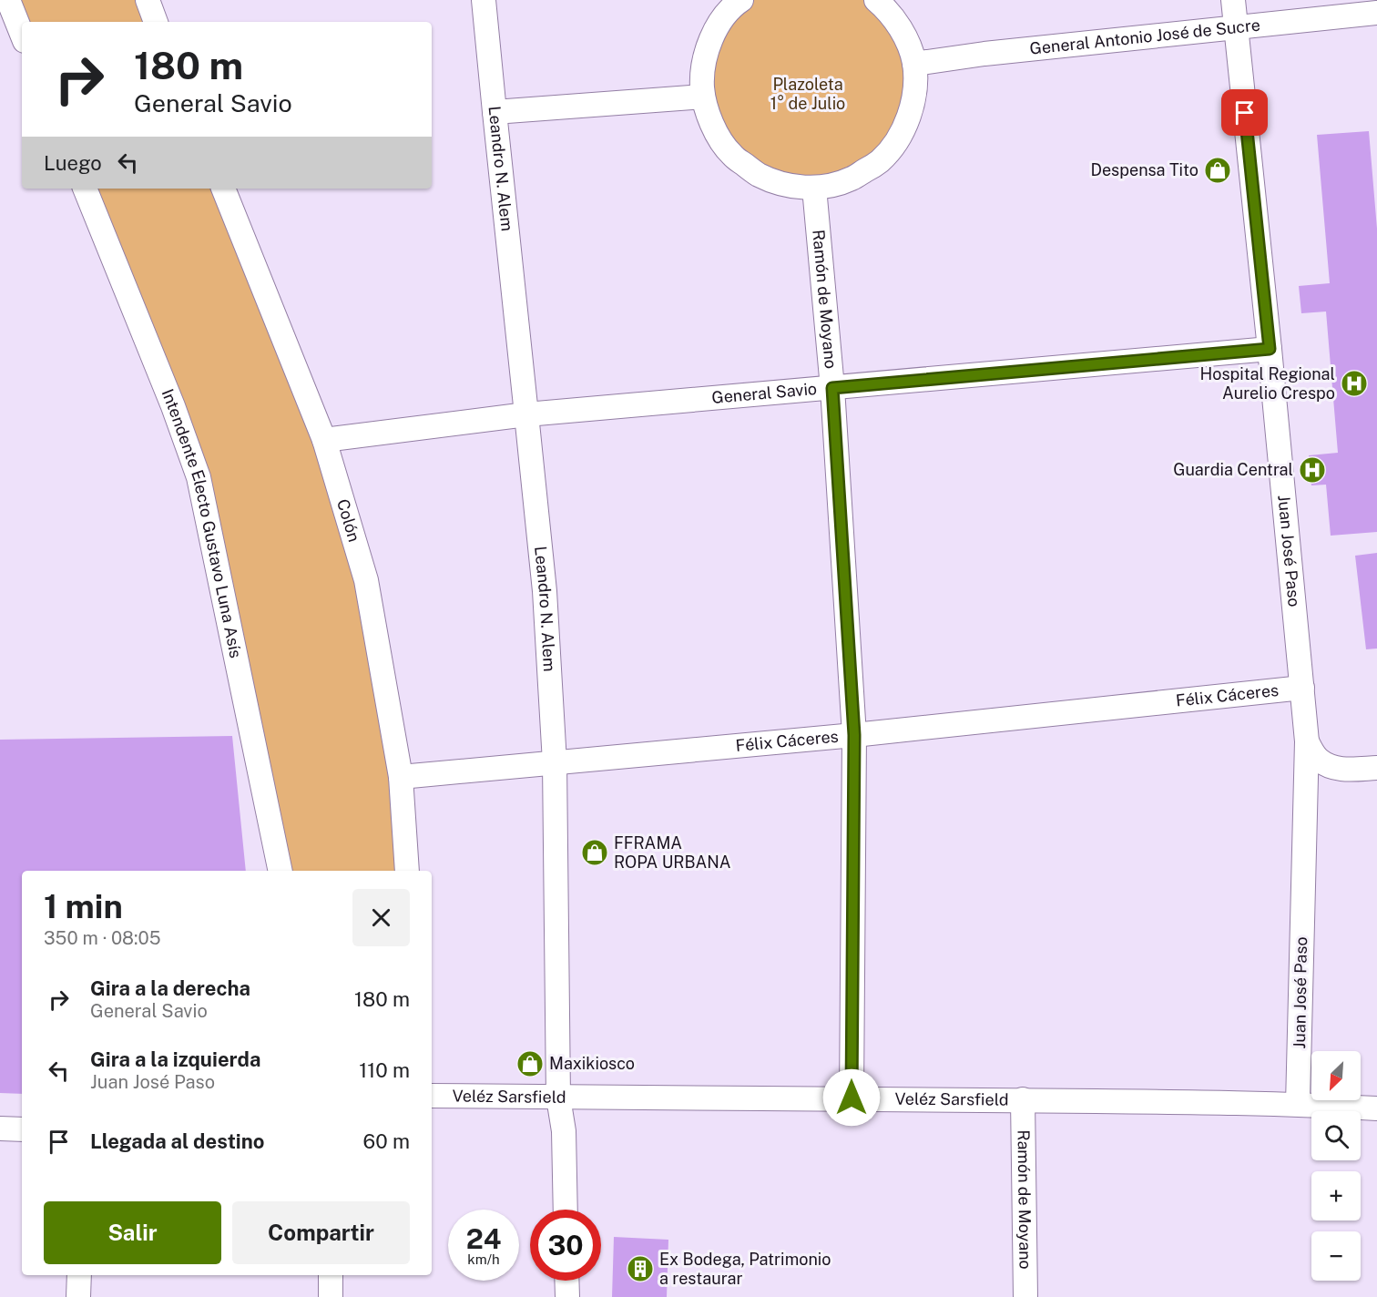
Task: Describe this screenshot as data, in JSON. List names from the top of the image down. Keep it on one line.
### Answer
{"streets":{"street":["General Antonio José de Sucre","Leandro N. Alem","Ramón de Moyano","General Savio","Colón","Intendente Electo Gustavo Luna Asís","Juan José Paso","Félix Cáceres","Veléz Sarsfield"]},"crossings":[["General Antonio José de Sucre","Juan José Paso"],["Leandro N. Alem","General Savio"],["Leandro N. Alem","Félix Cáceres"],["Leandro N. Alem","Veléz Sarsfield"],["Ramón de Moyano","General Savio"],["Ramón de Moyano","Félix Cáceres"],["Ramón de Moyano","Veléz Sarsfield"],["General Savio","Colón"],["General Savio","Juan José Paso"],["Colón","Félix Cáceres"],["Juan José Paso","Félix Cáceres"],["Juan José Paso","Veléz Sarsfield"]],"parks":["Plazoleta 1° de Julio"],"places":{"shop":["Despensa Tito","FFRAMA ROPA URBANA","Maxikiosco"],"hospital":["Hospital Regional Aurelio Crespo","Guardia Central"],"building":["Ex Bodega, Patrimonio a restaurar"]},"north":"bottom left","page":{"turn":["180 m","General Savio"],"then":"Luego","heading":["1 min","350 m · 08:05"],"list":[{"name":"Gira a la derecha","note":"General Savio","value":"180 m"},{"name":"Gira a la izquierda","note":"Juan José Paso","value":"110 m"},{"name":"Llegada al destino","value":"60 m"}],"map_buttons":["+","−"],"buttons":["Salir","Compartir"],"speed":"24 km/h","limit":"30"}}
